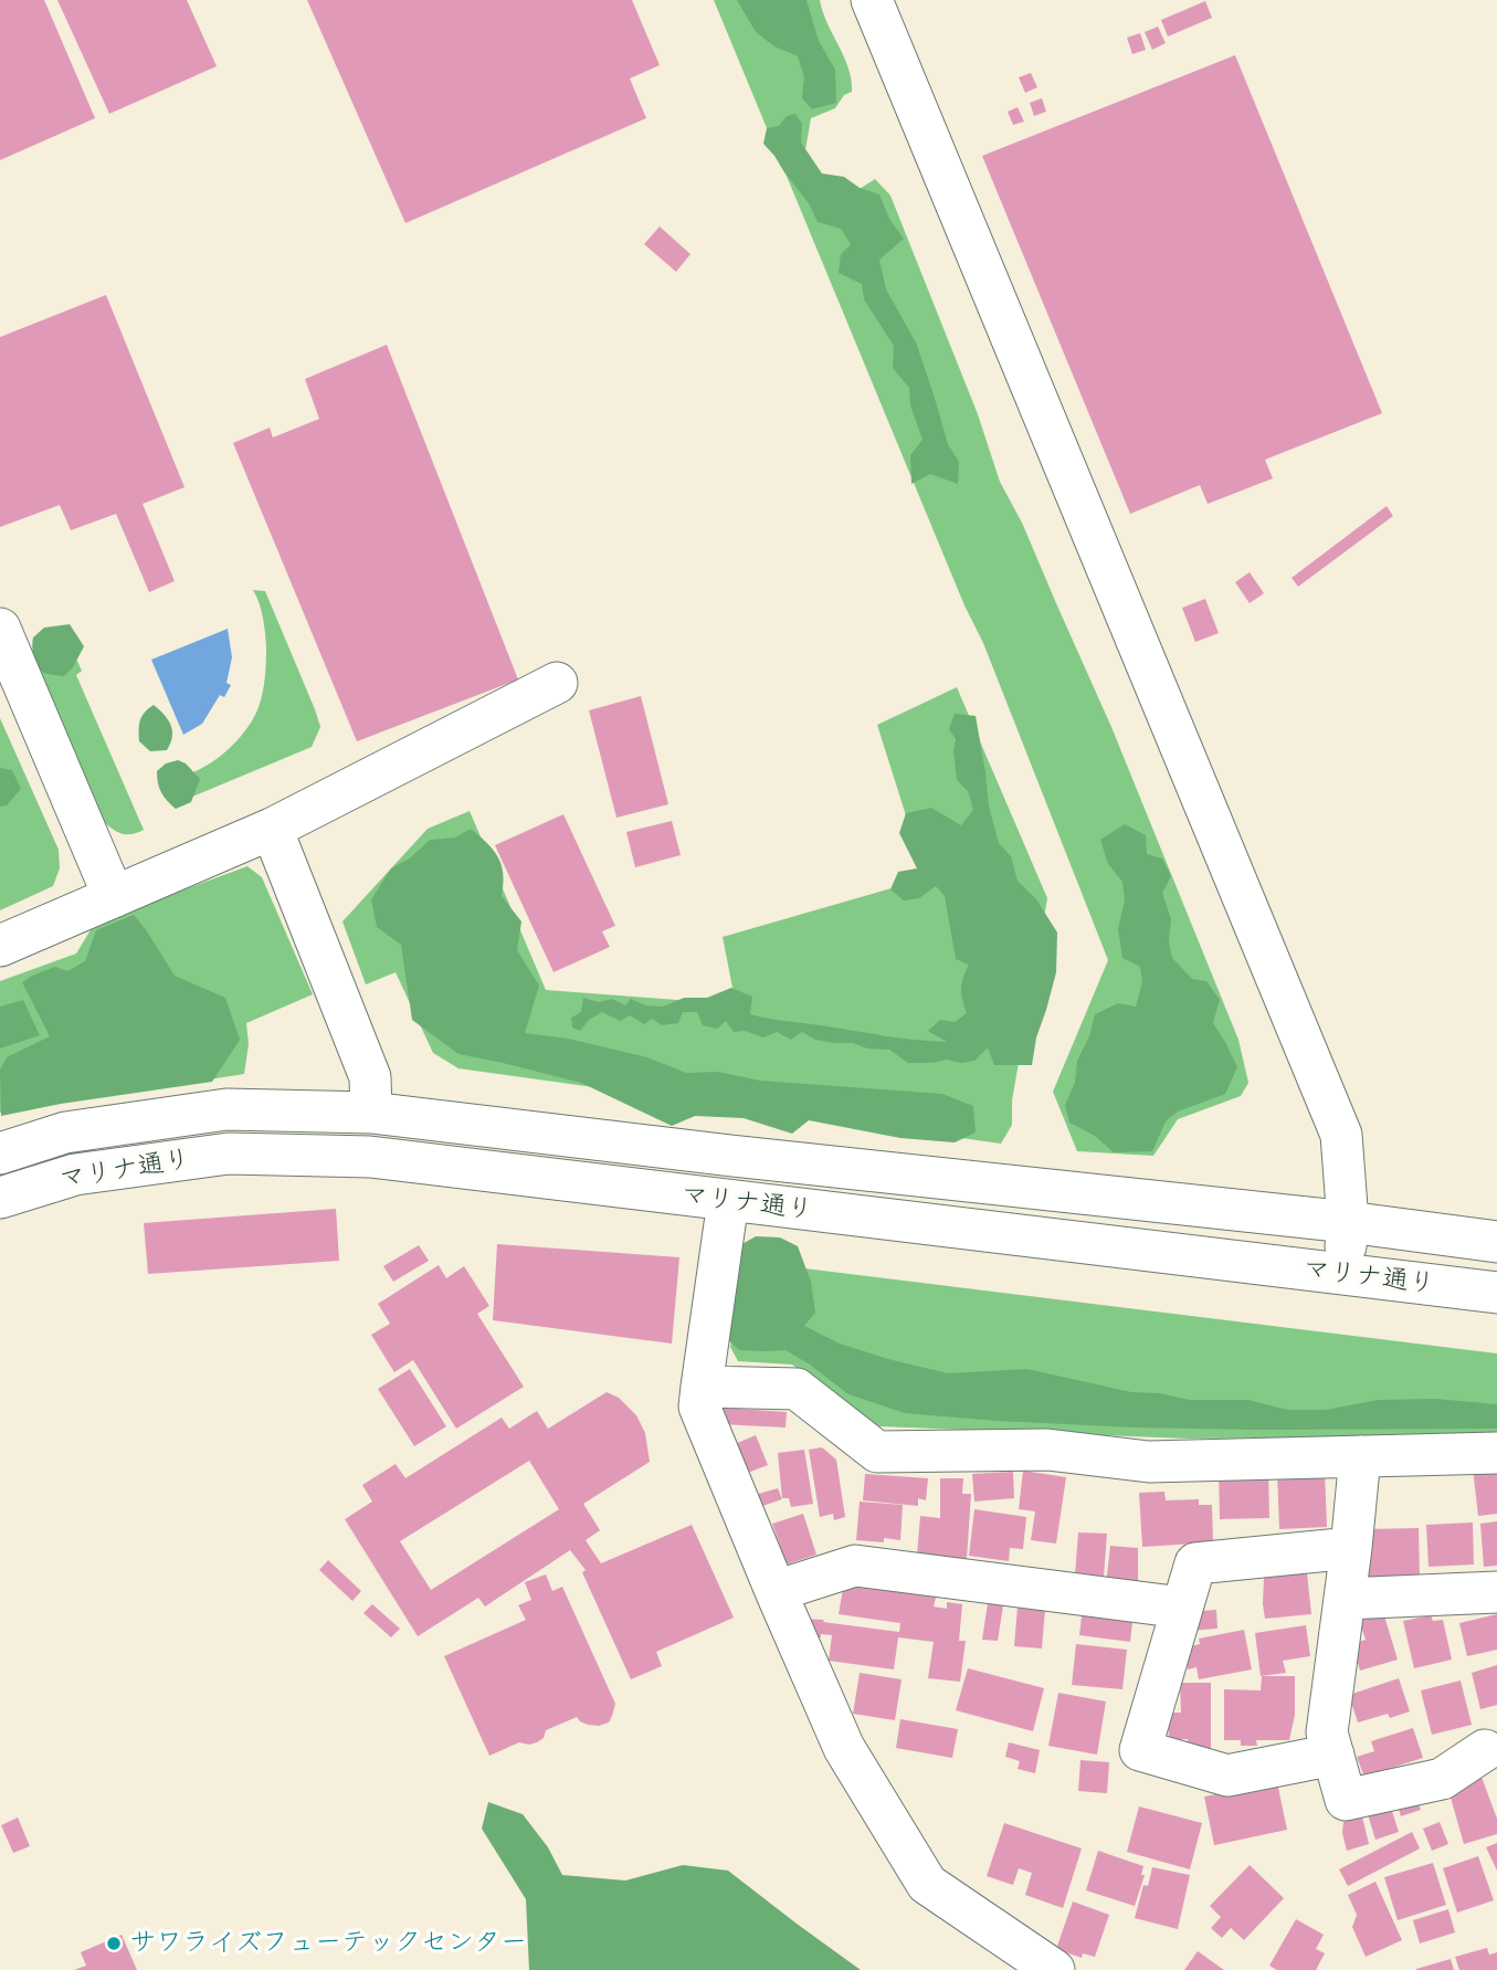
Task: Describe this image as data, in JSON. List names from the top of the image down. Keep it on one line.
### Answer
{"streets":{"street":["マリナ通り"]},"places":["サワライズフューテックセンター"]}
